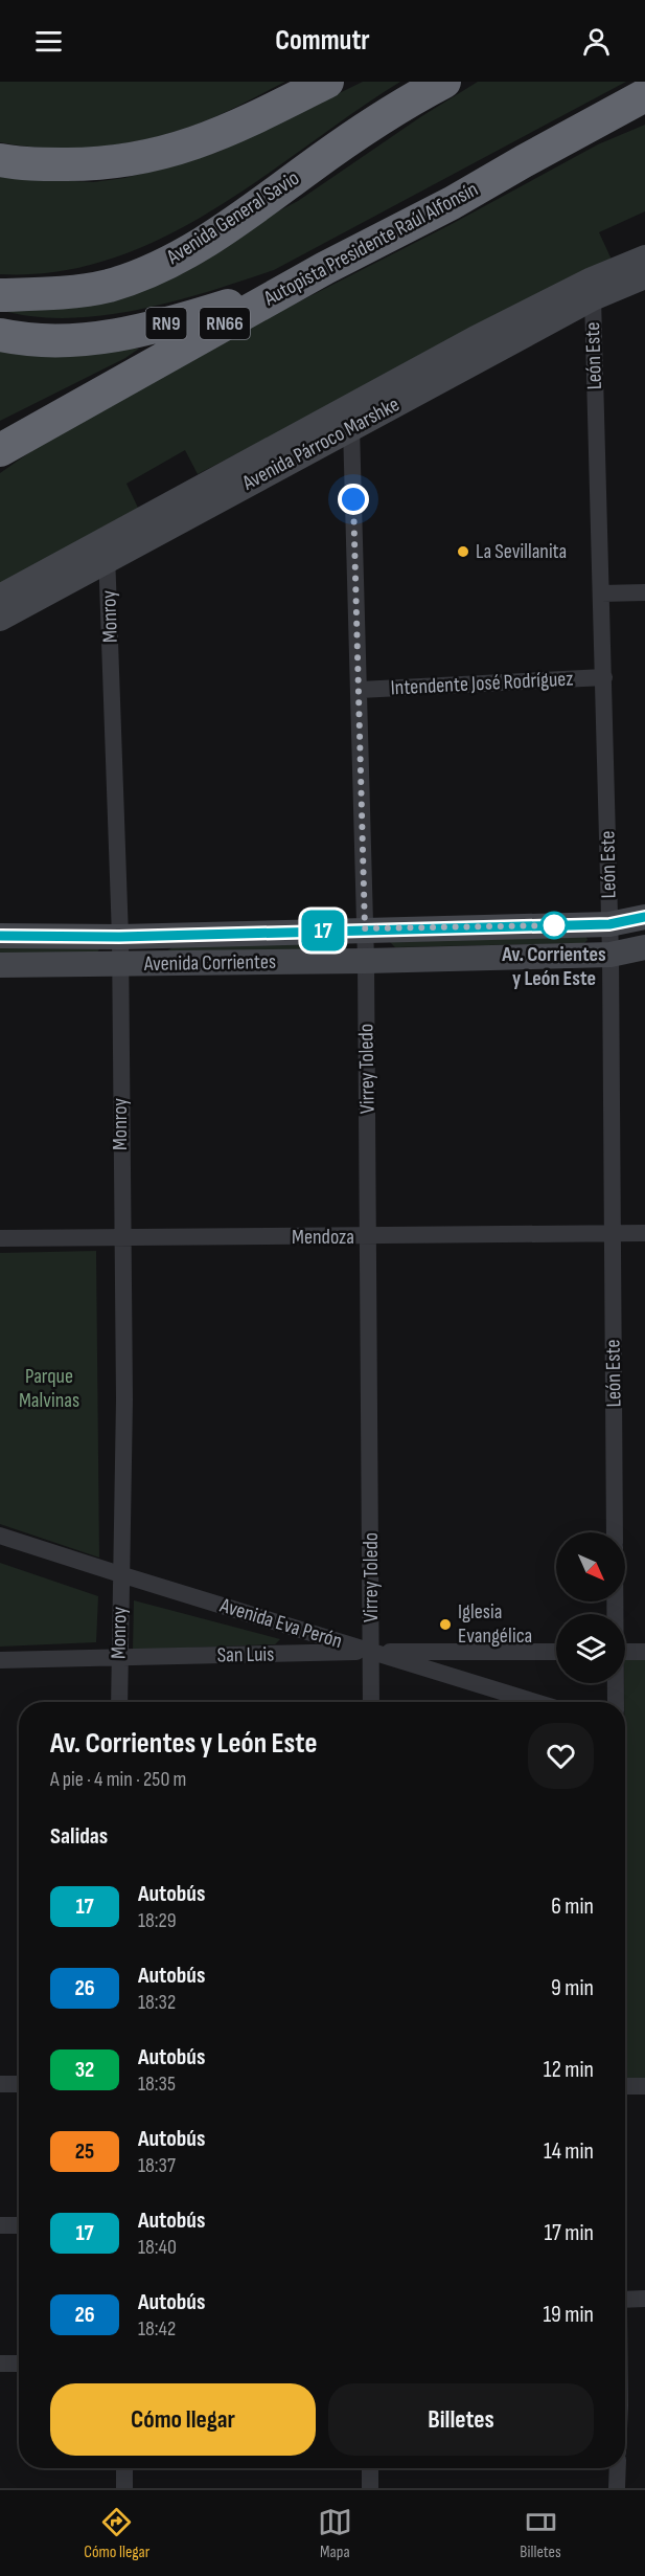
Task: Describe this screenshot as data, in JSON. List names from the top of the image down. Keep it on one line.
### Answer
{"streets":{"highway":["Avenida General Savio","Autopista Presidente Raúl Alfonsín","RN9","RN66"],"main road":["Avenida Párroco Marshke","Avenida Corrientes"],"street":["León Este","Monroy","Intendente José Rodríguez","Virrey Toledo","Mendoza","Avenida Eva Perón","San Luis"]},"crossings":[["Autopista Presidente Raúl Alfonsín","RN9"],["León Este","Avenida Párroco Marshke"],["León Este","Intendente José Rodríguez"],["León Este","Avenida Corrientes"],["León Este","Mendoza"],["Avenida Párroco Marshke","Monroy"],["Avenida Párroco Marshke","Virrey Toledo"],["Monroy","Avenida Corrientes"],["Monroy","Mendoza"],["Monroy","Avenida Eva Perón"],["Monroy","San Luis"],["Intendente José Rodríguez","Virrey Toledo"],["Avenida Corrientes","Virrey Toledo"],["Virrey Toledo","Mendoza"],["Virrey Toledo","Avenida Eva Perón"],["Virrey Toledo","San Luis"],["Avenida Eva Perón","San Luis"]],"parks":["Parque Malvinas"],"places":["La Sevillanita","Av. Corrientes y León Este","Iglesia Evangélica"],"lines":["bus line 17"],"north":"bottom right","page":{"header":"Commutr","on_map":"17","heading":[["Av. Corrientes y León Este","A pie · 4 min · 250 m"],"Salidas"],"list":[{"mark":"17","name":"Autobús","note":"18:29","value":"6 min"},{"mark":"26","name":"Autobús","note":"18:32","value":"9 min"},{"mark":"32","name":"Autobús","note":"18:35","value":"12 min"},{"mark":"25","name":"Autobús","note":"18:37","value":"14 min"},{"mark":"17","name":"Autobús","note":"18:40","value":"17 min"},{"mark":"26","name":"Autobús","note":"18:42","value":"19 min"}],"buttons":["Cómo llegar","Billetes"],"tabs":["Cómo llegar","Mapa","Billetes"]}}
